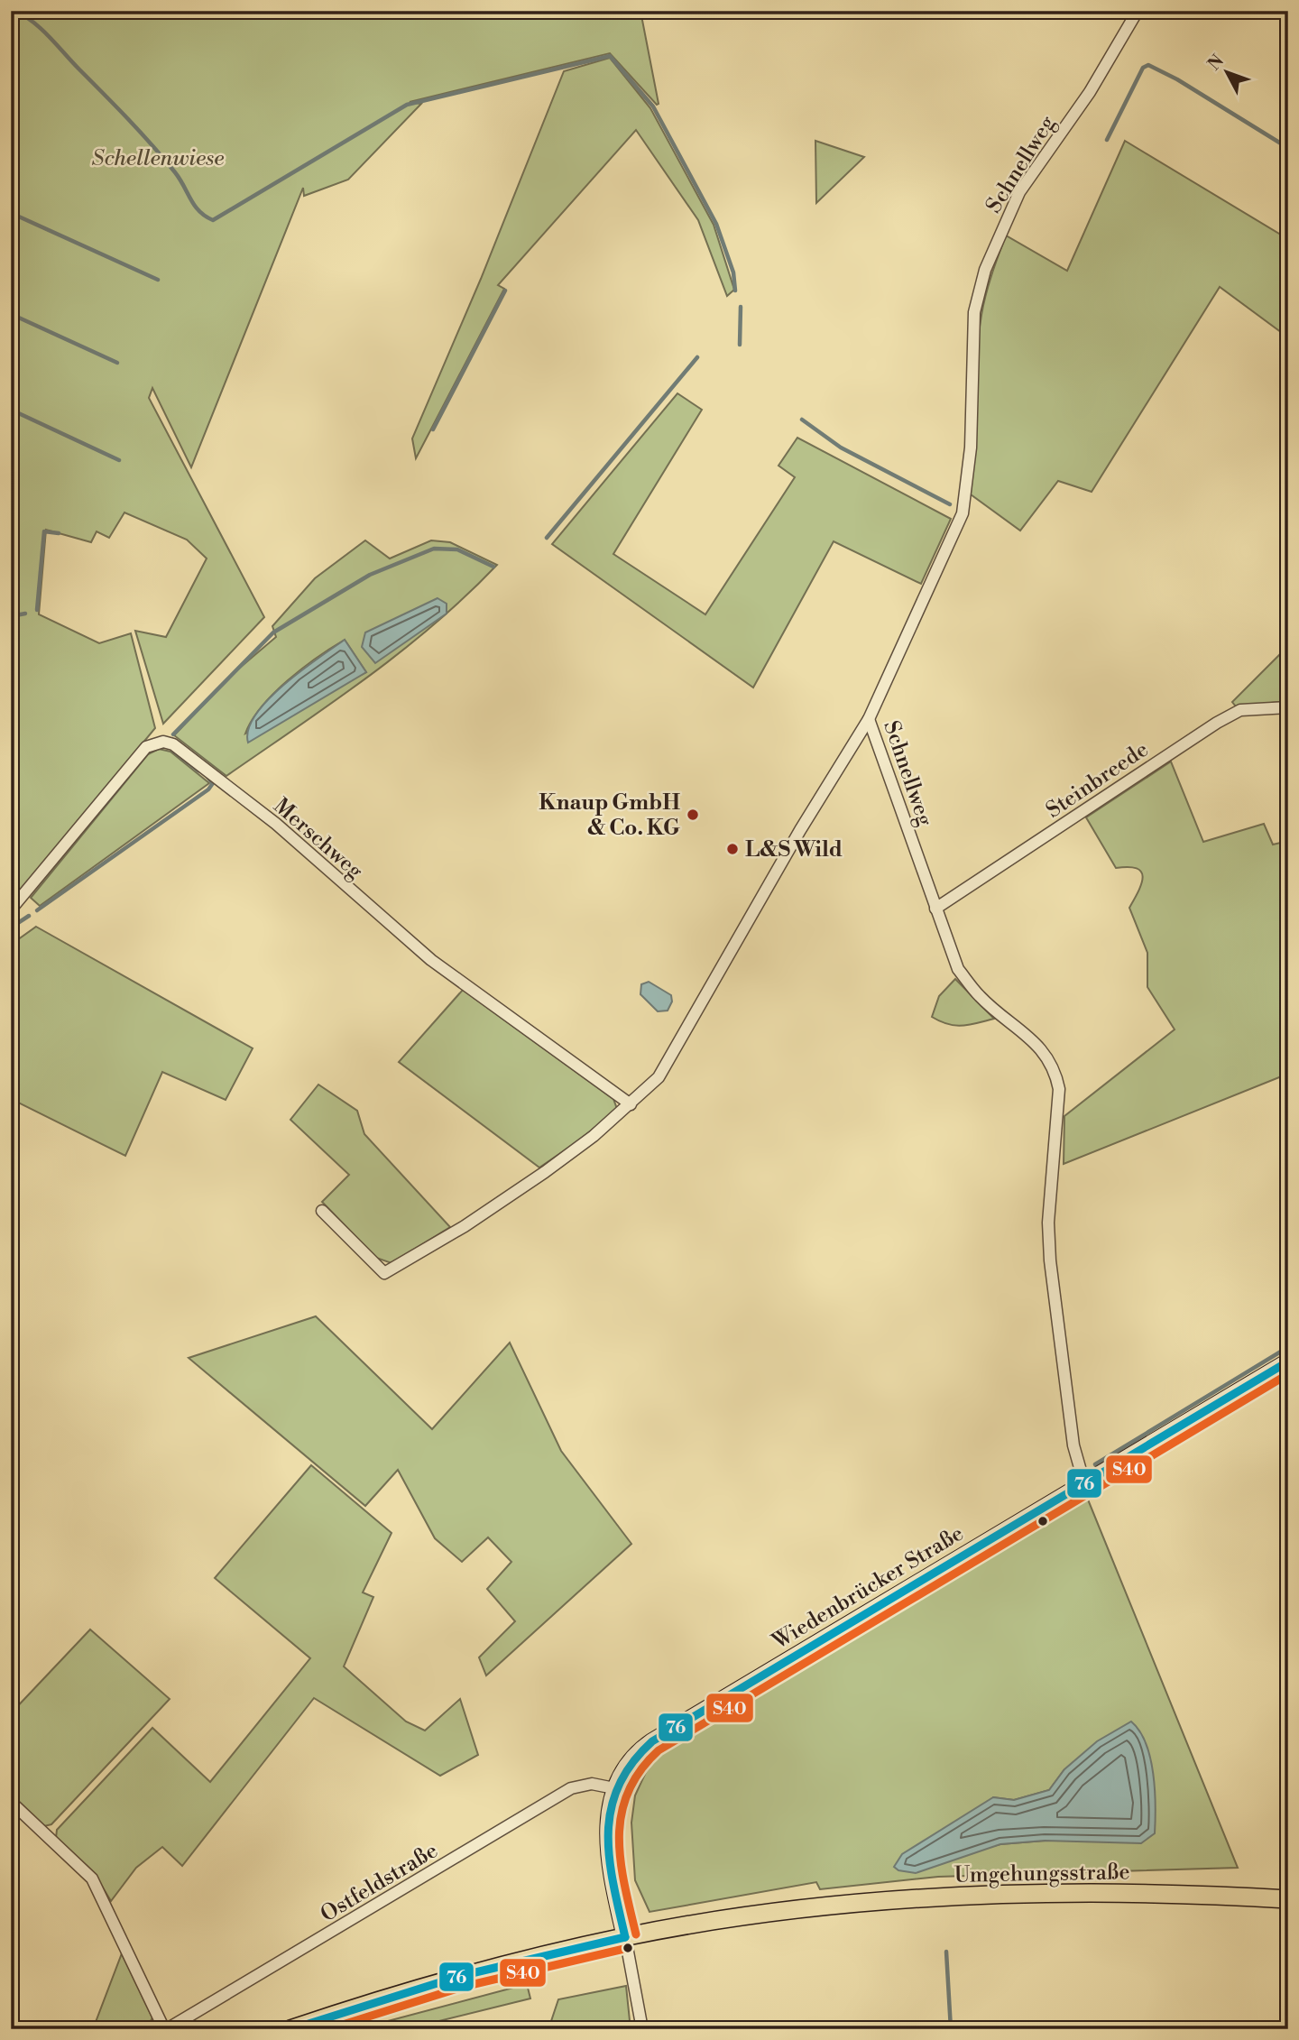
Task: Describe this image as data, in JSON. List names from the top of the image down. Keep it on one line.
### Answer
{"streets":{"main road":["Wiedenbrücker Straße","Umgehungsstraße"],"street":["Schnellweg","Steinbreede","Merschweg","Ostfeldstraße"]},"crossings":[["Schnellweg","Steinbreede"],["Schnellweg","Wiedenbrücker Straße"],["Wiedenbrücker Straße","Umgehungsstraße"],["Wiedenbrücker Straße","Ostfeldstraße"]],"parks":["Schellenwiese"],"places":["Knaup GmbH & Co. KG","L&S Wild"],"lines":["transit line 76","transit line S40"],"north":"top left"}
